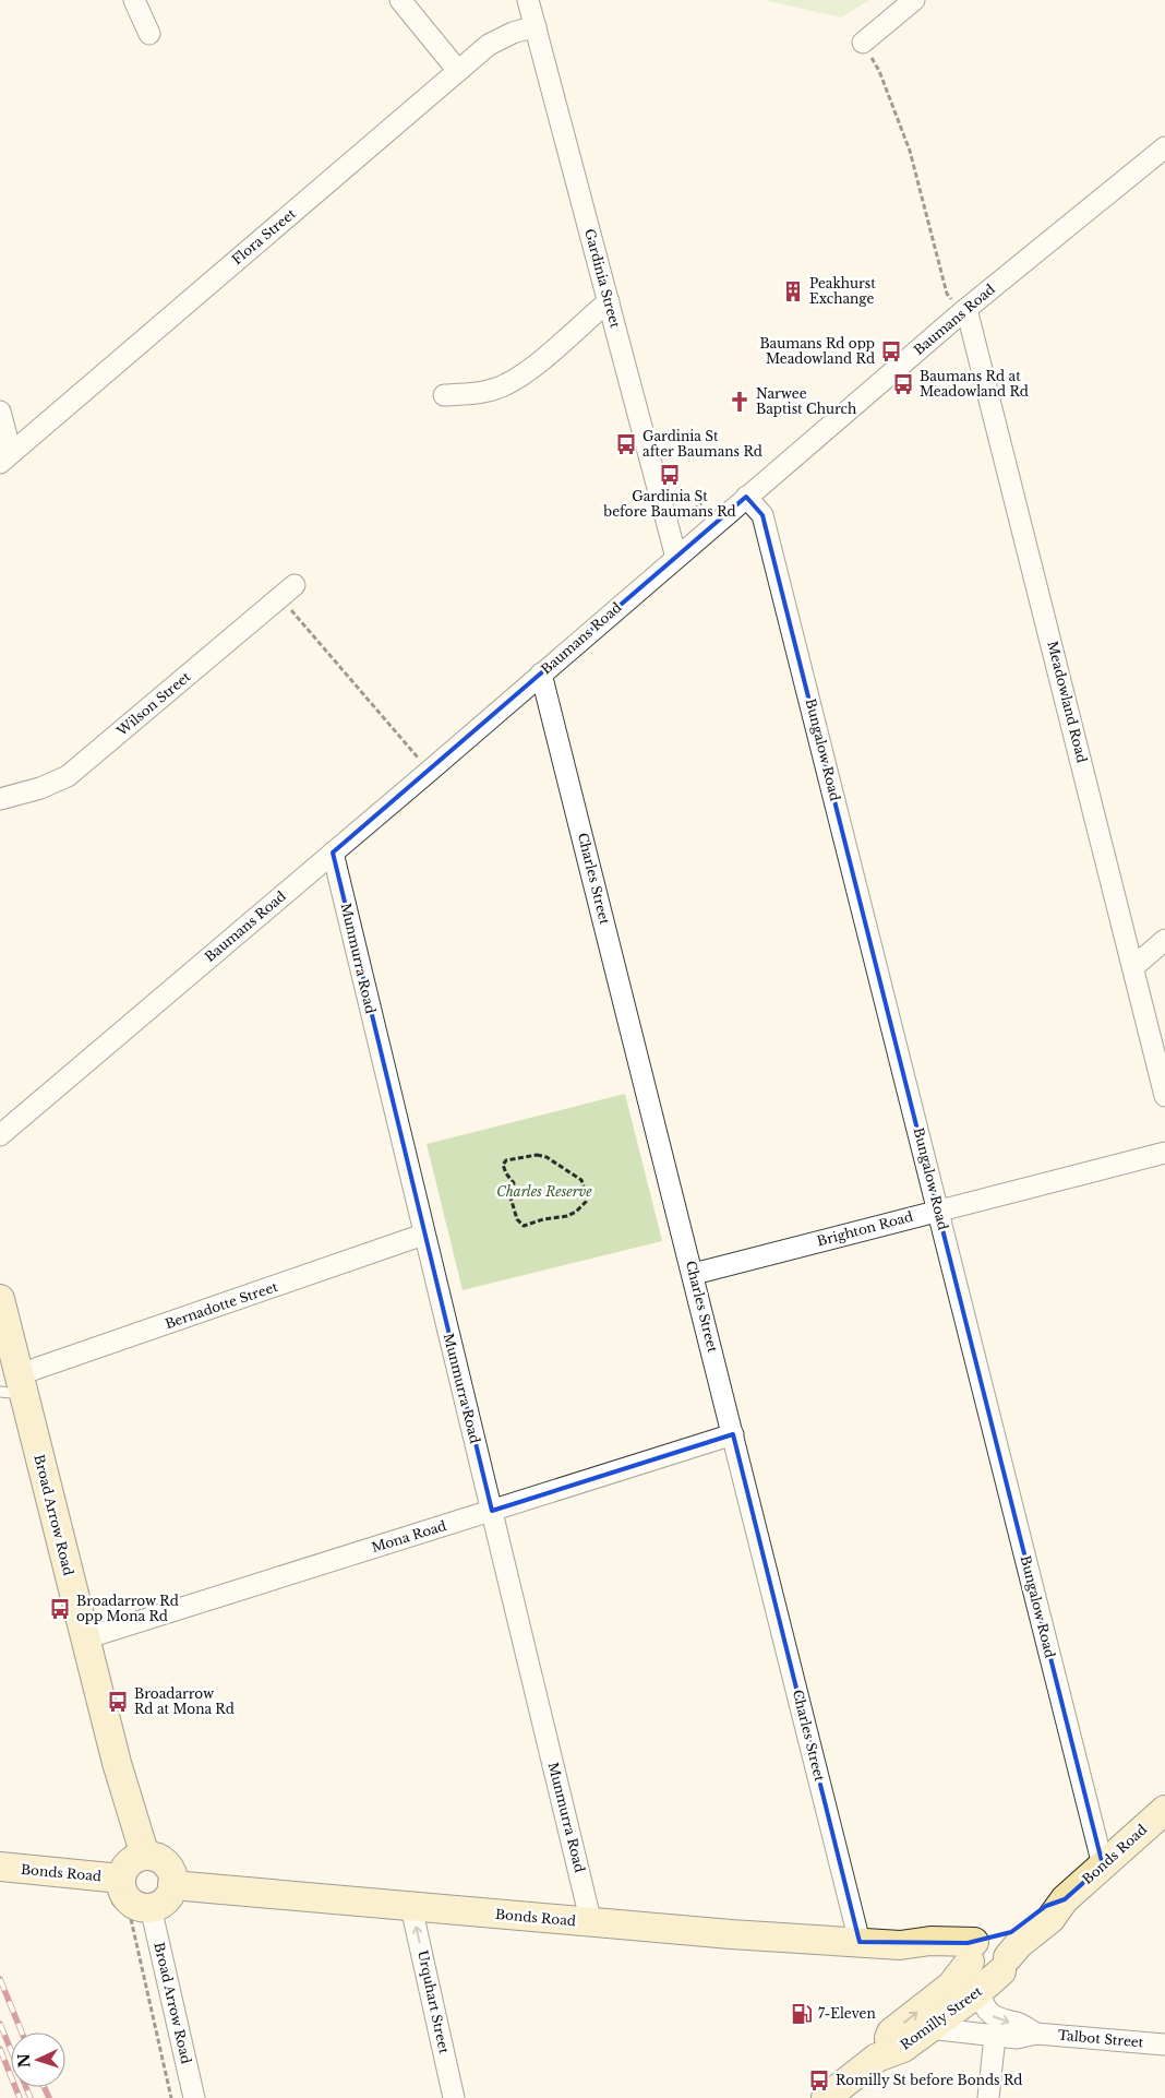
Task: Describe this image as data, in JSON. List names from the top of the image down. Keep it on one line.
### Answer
{"streets":{"main road":["Broad Arrow Road","Bonds Road","Romilly Street"],"street":["Flora Street","Gardinia Street","Baumans Road","Meadowland Road","Wilson Street","Bungalow Road","Charles Street","Munmurra Road","Brighton Road","Bernadotte Street","Mona Road","Urquhart Street","Talbot Street"]},"crossings":[["Flora Street","Gardinia Street"],["Gardinia Street","Baumans Road"],["Baumans Road","Meadowland Road"],["Baumans Road","Bungalow Road"],["Baumans Road","Charles Street"],["Baumans Road","Munmurra Road"],["Bungalow Road","Brighton Road"],["Bungalow Road","Bonds Road"],["Charles Street","Brighton Road"],["Charles Street","Mona Road"],["Charles Street","Bonds Road"],["Munmurra Road","Bernadotte Street"],["Munmurra Road","Mona Road"],["Munmurra Road","Bonds Road"],["Bernadotte Street","Broad Arrow Road"],["Broad Arrow Road","Mona Road"],["Bonds Road","Urquhart Street"],["Bonds Road","Romilly Street"],["Romilly Street","Talbot Street"]],"one_way":["Urquhart Street"],"parks":["Charles Reserve"],"places":{"building":["Peakhurst Exchange"],"bus stop":["Baumans Rd opp Meadowland Rd","Baumans Rd at Meadowland Rd","Gardinia St after Baumans Rd","Gardinia St before Baumans Rd","Broadarrow Rd opp Mona Rd","Broadarrow Rd at Mona Rd","Romilly St before Bonds Rd"],"church":["Narwee Baptist Church"],"fuel station":["7-Eleven"]},"north":"left"}
